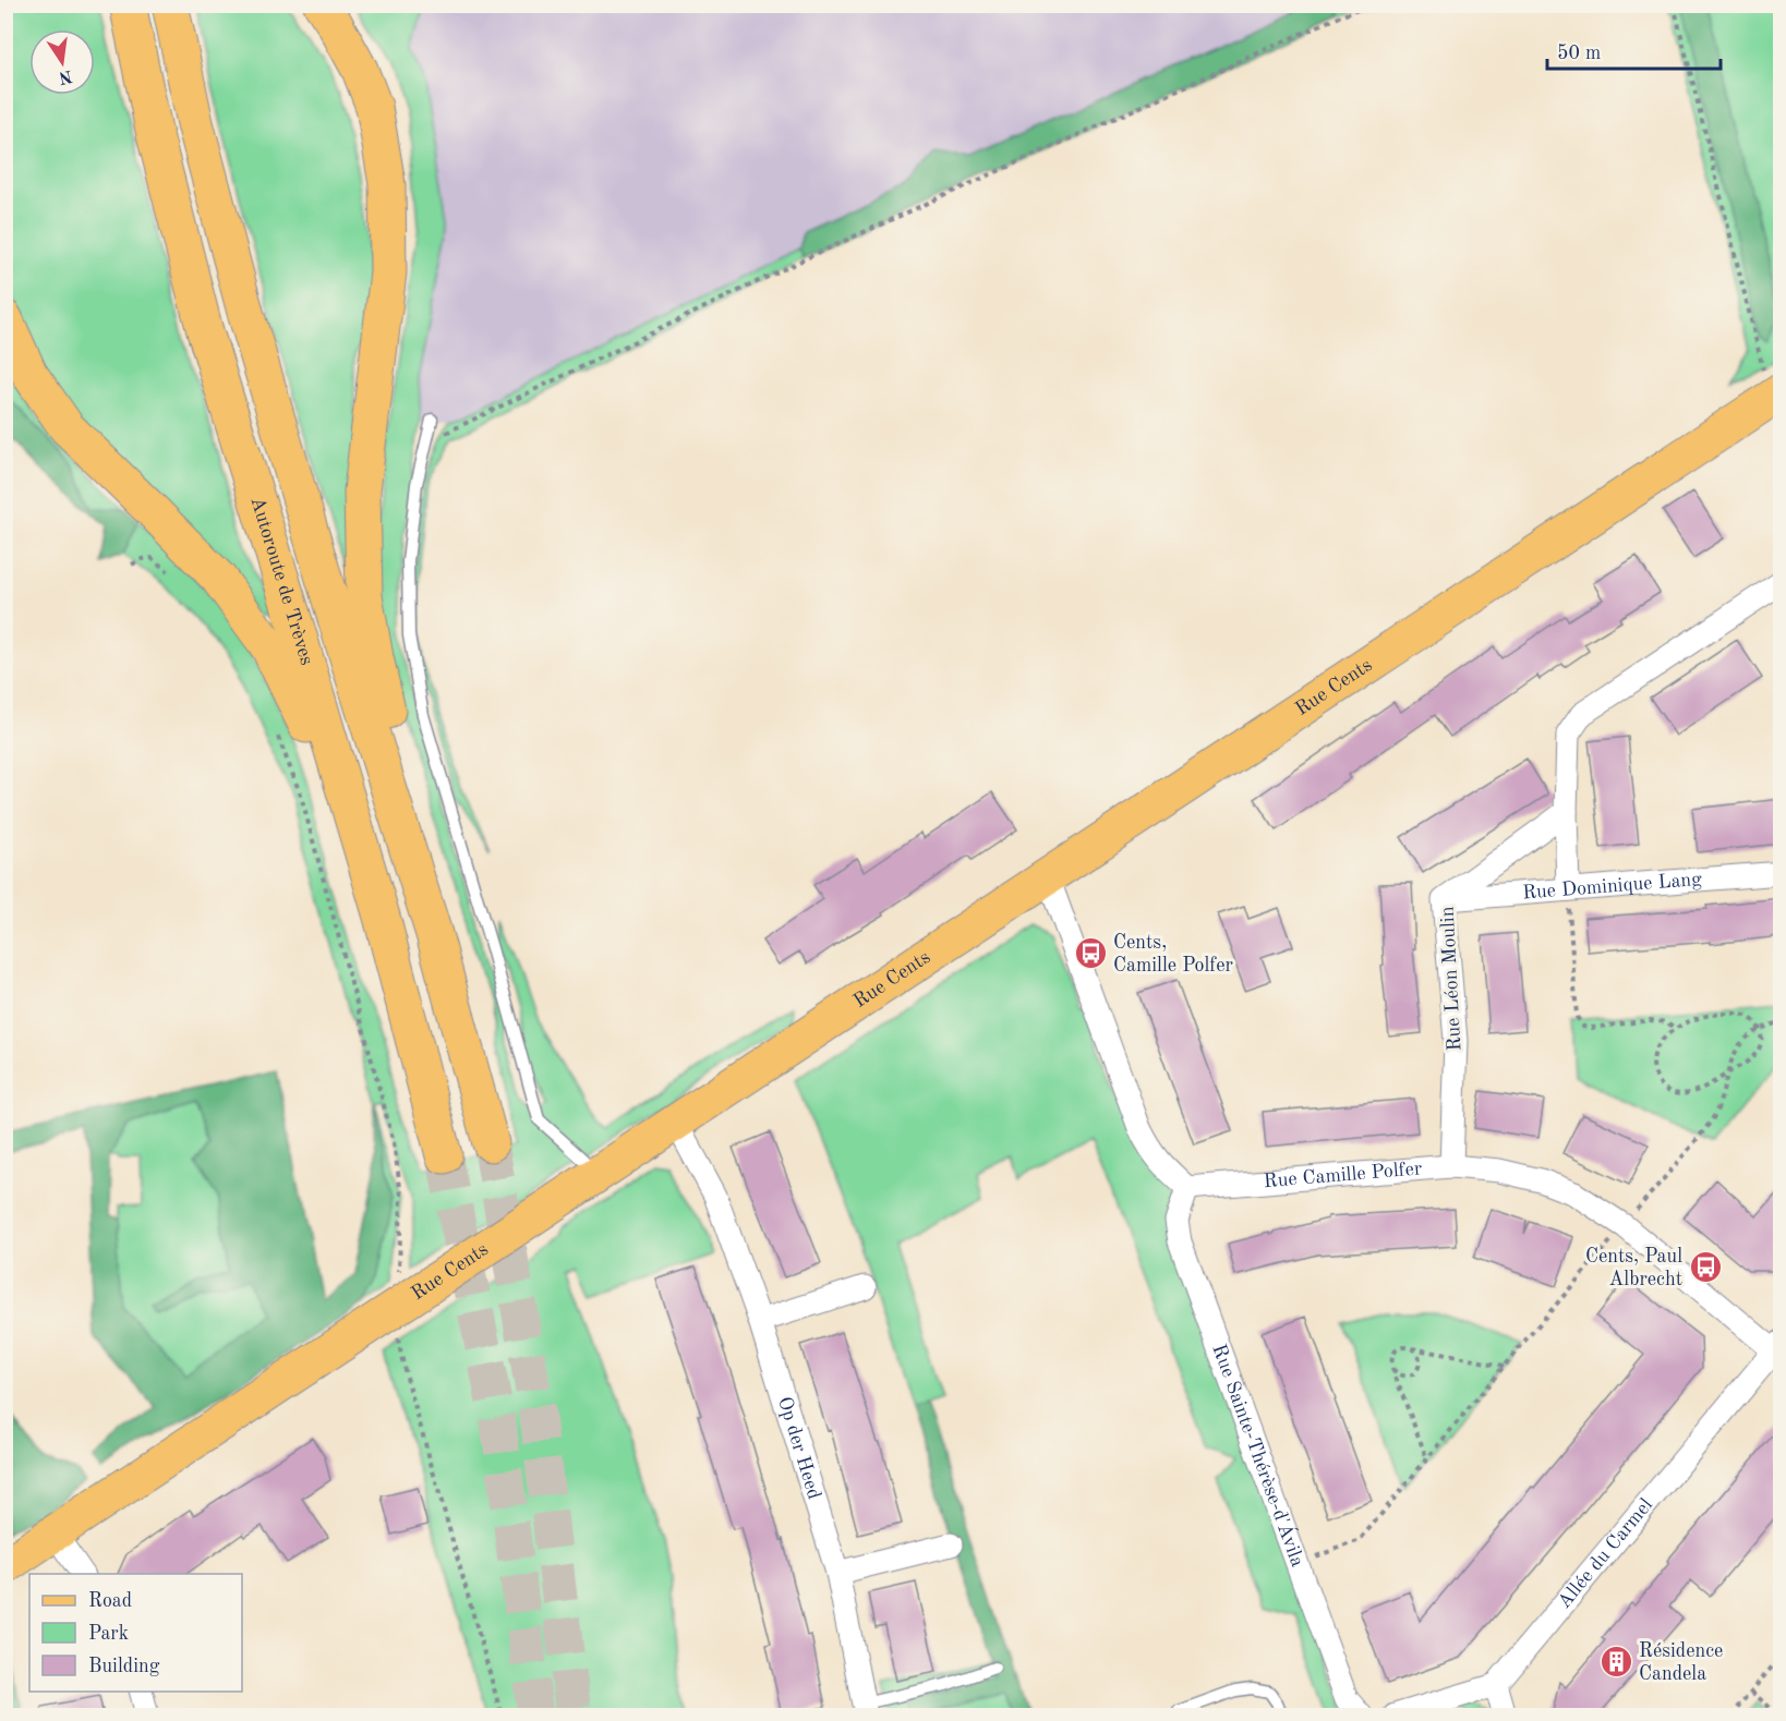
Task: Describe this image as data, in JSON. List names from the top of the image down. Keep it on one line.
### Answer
{"streets":{"main road":["Autoroute de Trèves","Rue Cents"],"street":["Rue Dominique Lang","Rue Léon Moulin","Rue Camille Polfer","Op der Heed","Rue Sainte-Thérèse-d'Ávila","Allée du Carmel"]},"crossings":[["Rue Cents","Op der Heed"],["Rue Dominique Lang","Rue Léon Moulin"],["Rue Léon Moulin","Rue Camille Polfer"],["Rue Camille Polfer","Rue Sainte-Thérèse-d'Ávila"],["Rue Camille Polfer","Allée du Carmel"]],"places":{"bus stop":["Cents, Camille Polfer","Cents, Paul Albrecht"],"building":["Résidence Candela"]},"legend":["Road","Park","Building"],"scale_bar":"50 m","north":"bottom"}
